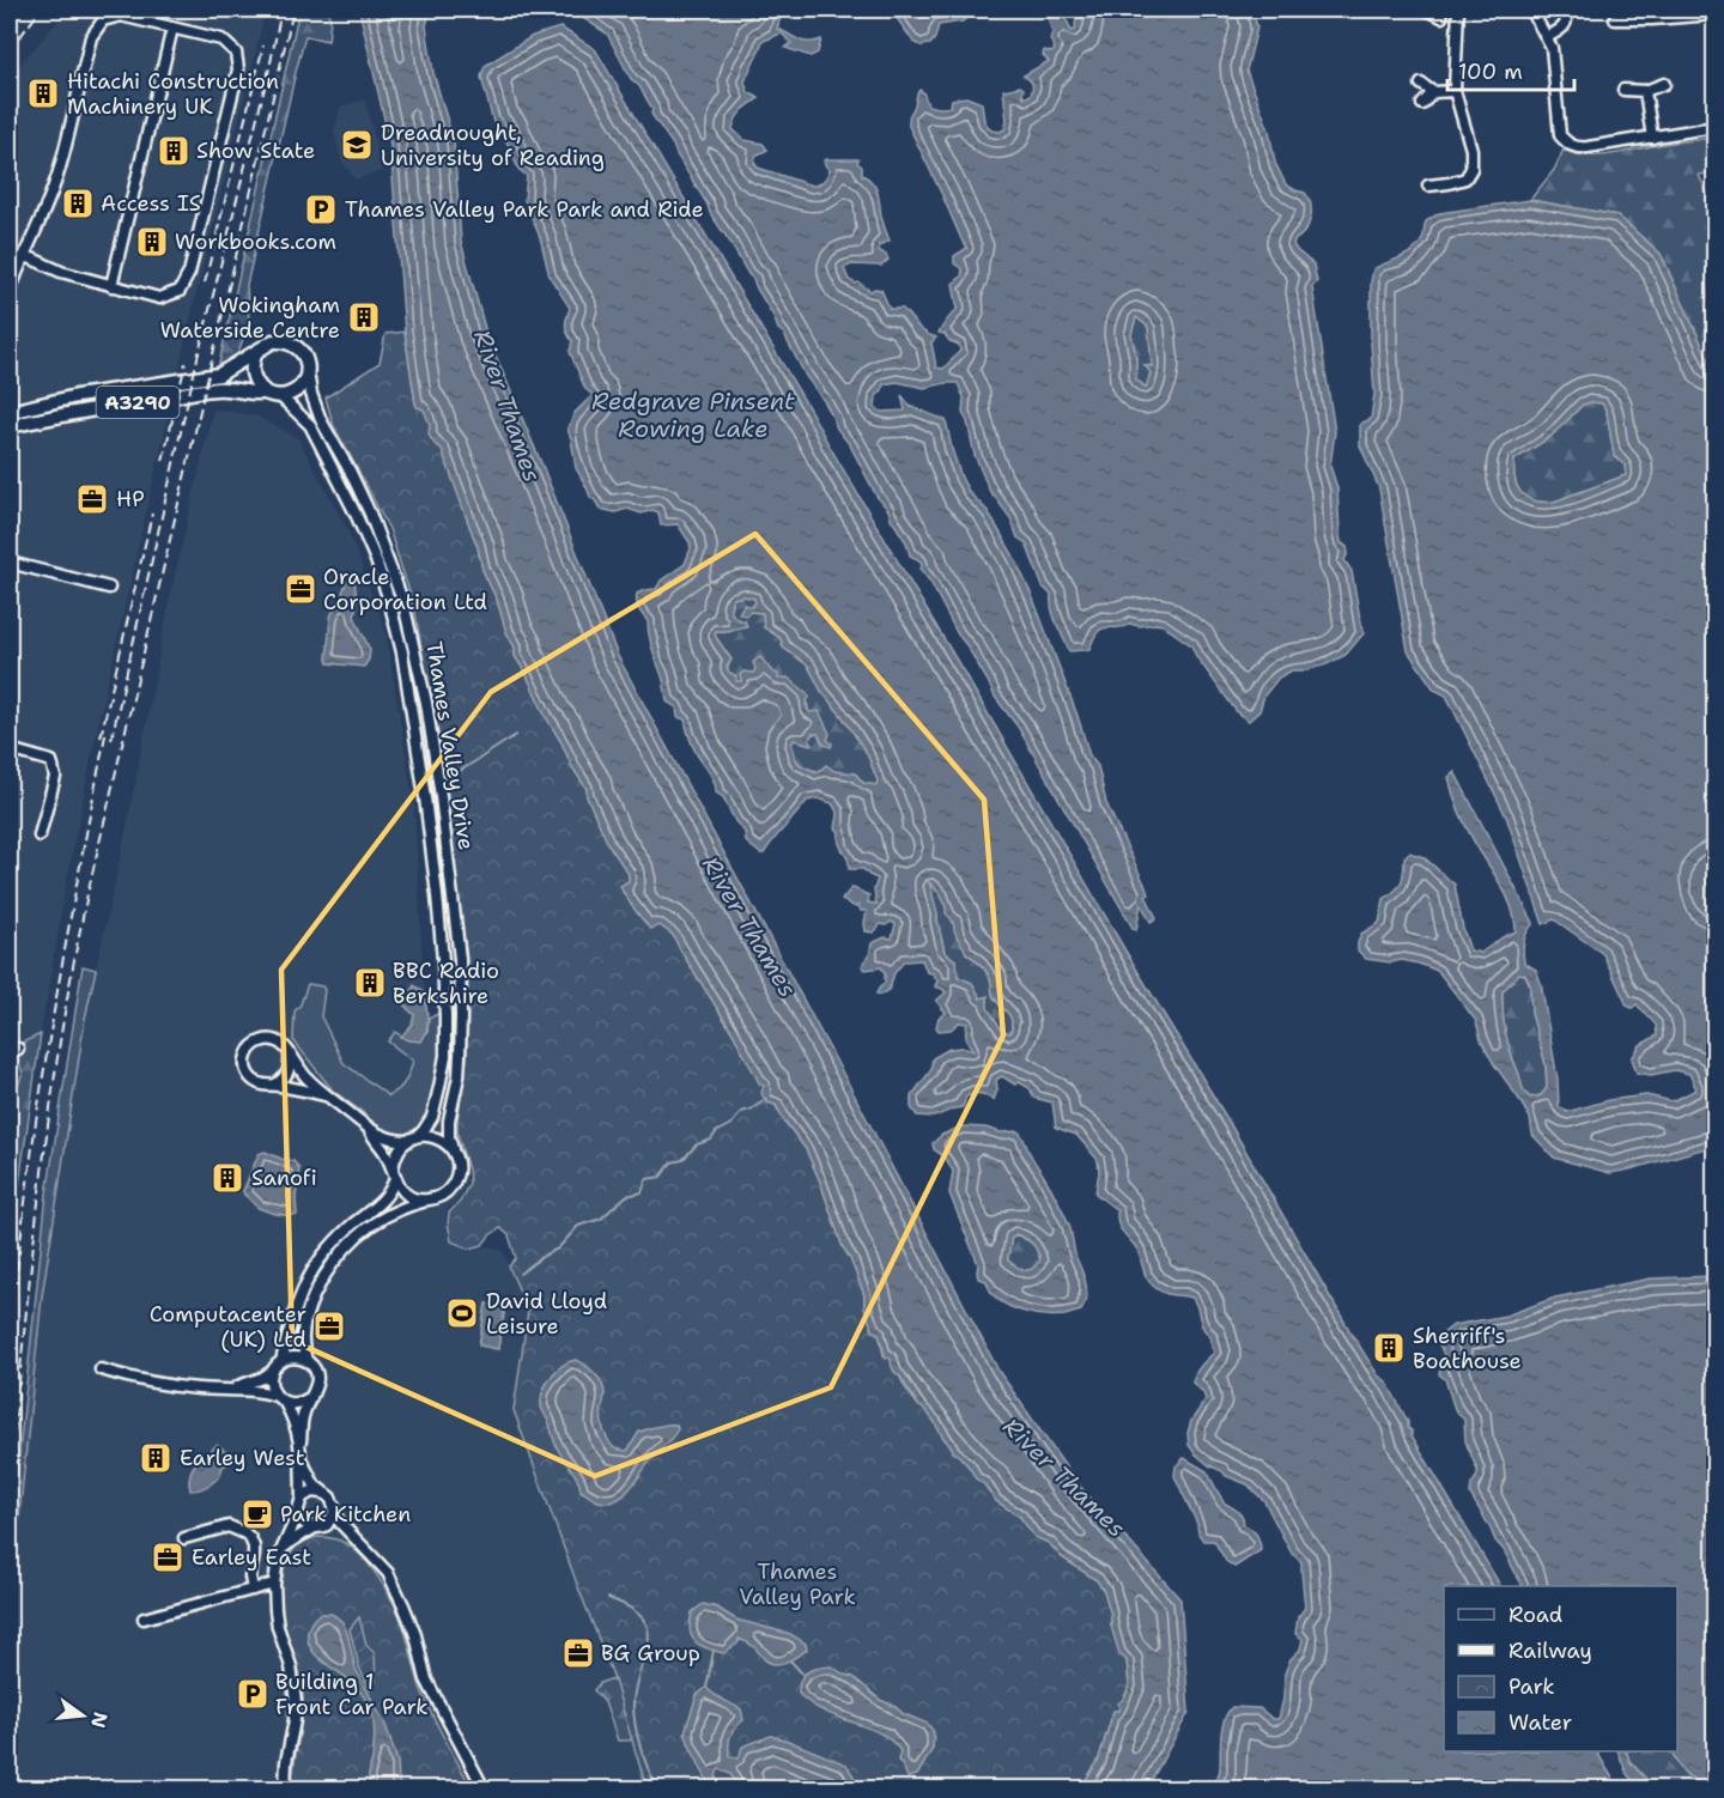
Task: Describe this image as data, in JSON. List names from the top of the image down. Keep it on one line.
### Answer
{"streets":{"main road":["A3290"],"street":["Thames Valley Drive"]},"crossings":[["A3290","Thames Valley Drive"]],"water":["Redgrave Pinsent Rowing Lake","River Thames"],"parks":["Thames Valley Park"],"places":{"building":["Hitachi Construction Machinery UK","Show State","Access IS","Workbooks.com","Wokingham Waterside Centre","BBC Radio Berkshire","Sanofi","Sherriff's Boathouse","Earley West"],"school or university":["Dreadnought, University of Reading"],"parking":["Thames Valley Park Park and Ride","Building 1 Front Car Park"],"office":["HP","Oracle Corporation Ltd","Computacenter (UK) Ltd","Earley East","BG Group"],"sports":["David Lloyd Leisure"],"cafe":["Park Kitchen"]},"legend":["Road","Railway","Park","Water"],"scale_bar":"100 m","north":"right"}
